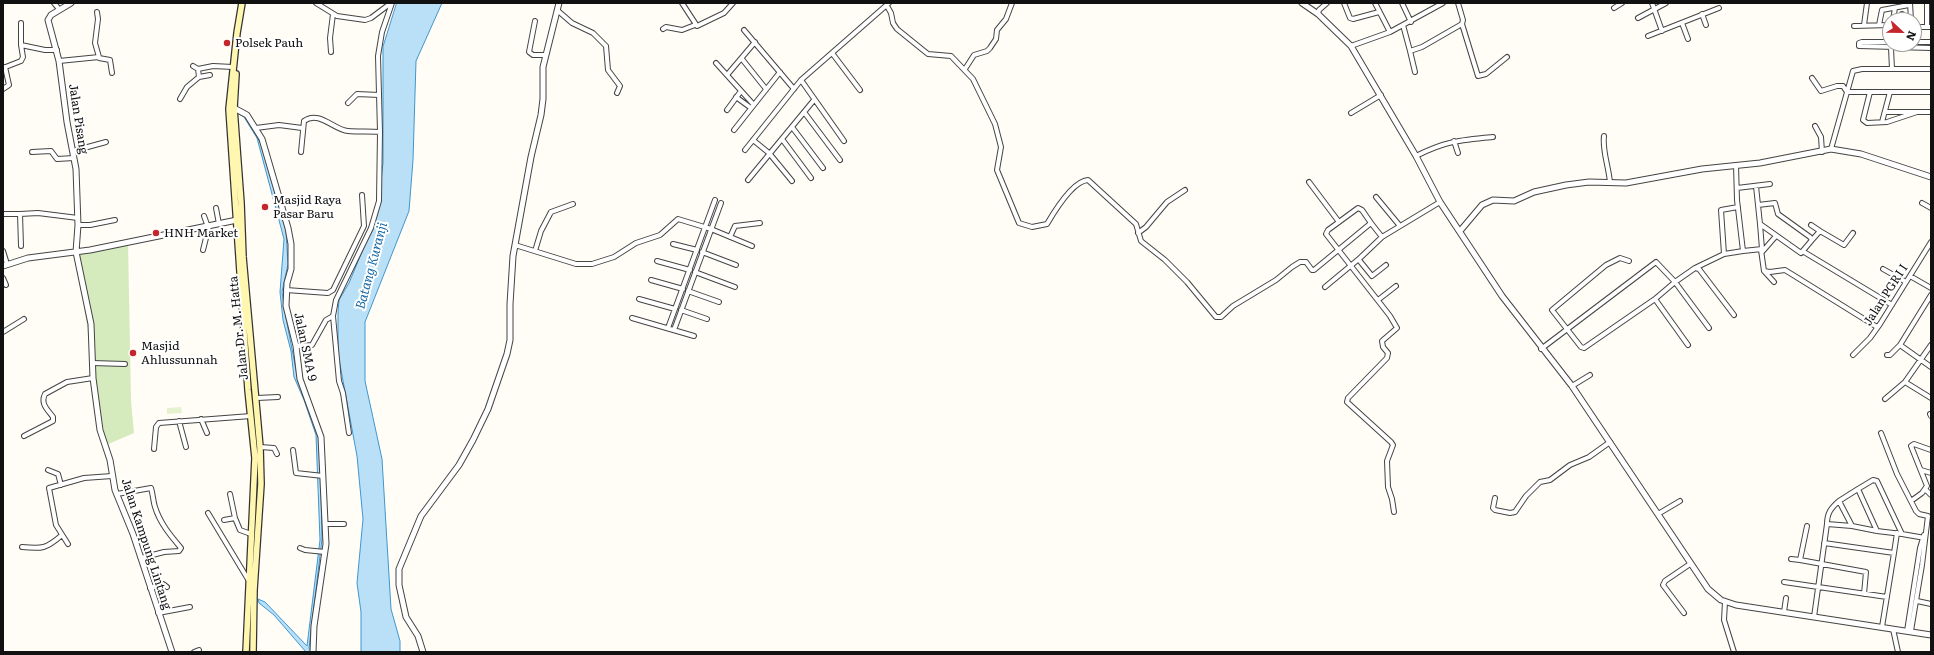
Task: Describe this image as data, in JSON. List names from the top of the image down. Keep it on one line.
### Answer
{"streets":{"main road":["Jalan Dr. M. Hatta"],"street":["Jalan Pisang","Jalan PGRI I","Jalan SMA 9","Jalan Kampung Lintang"]},"crossings":[["Jalan Pisang","Jalan Kampung Lintang"],["Jalan Dr. M. Hatta","Jalan SMA 9"]],"water":["Batang Kuranji"],"places":["Polsek Pauh","Masjid Raya Pasar Baru","HNH Market","Masjid Ahlussunnah"],"north":"right"}
